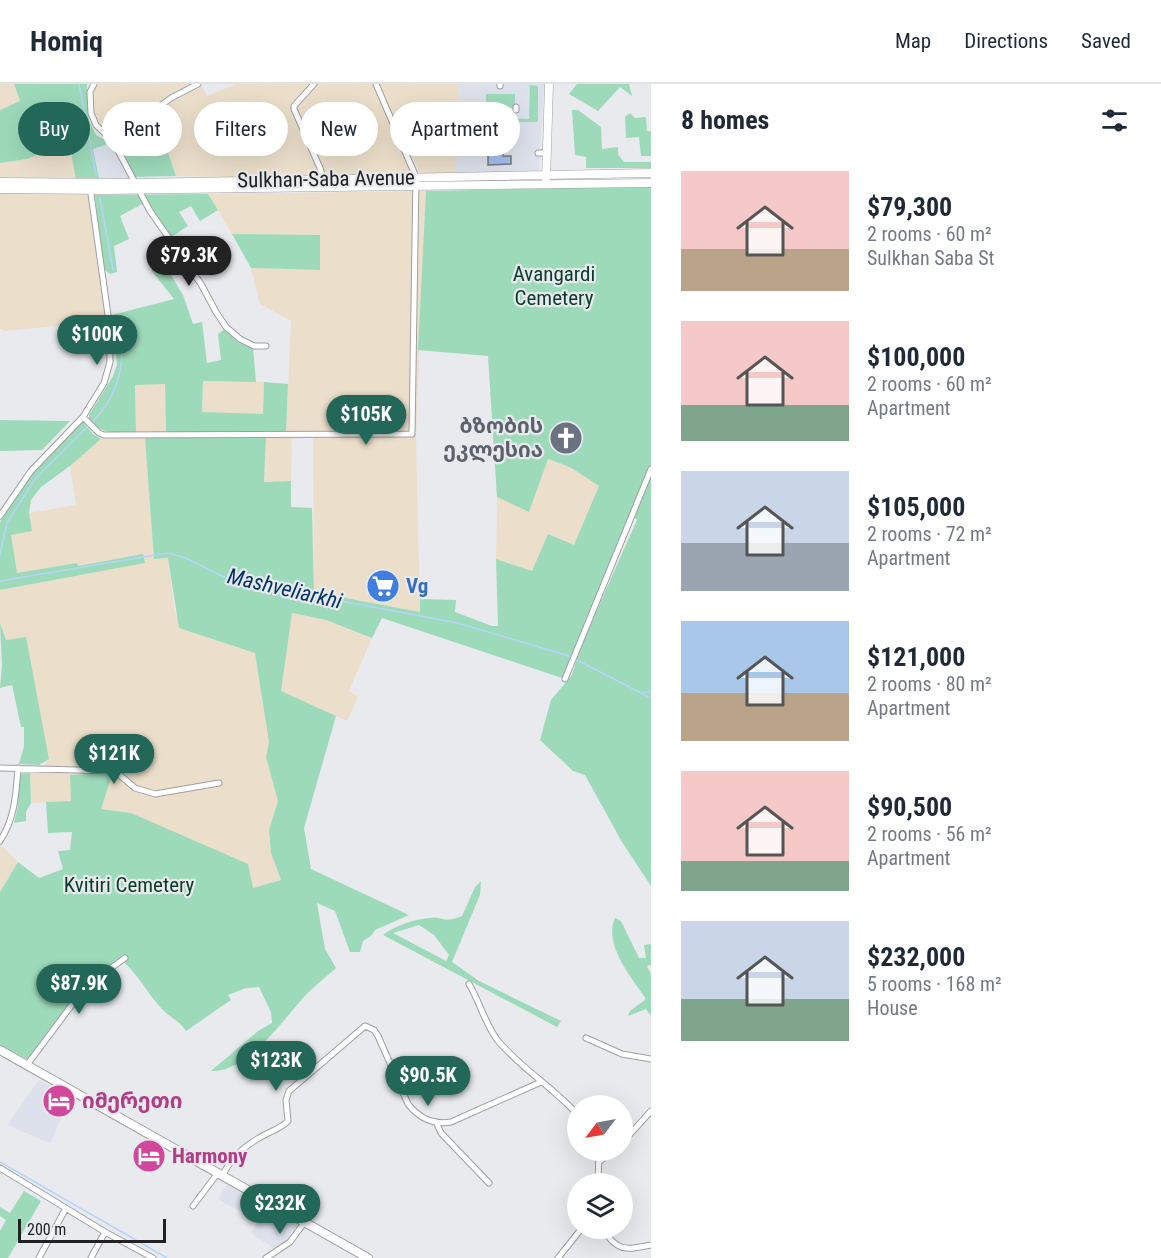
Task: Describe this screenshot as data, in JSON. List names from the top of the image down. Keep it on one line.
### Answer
{"streets":{"main road":["Sulkhan-Saba Avenue"]},"water":["Mashveliarkhi"],"parks":["Avangardi Cemetery","Kvitiri Cemetery"],"places":{"church":["ბზობის ეკლესია"],"supermarket":["Vg"],"hotel":["იმერეთი","Harmony"]},"scale_bar":"200 m","north":"bottom left","page":{"header":"Homiq","nav":["Map","Directions","Saved"],"heading":"8 homes","chip":["Buy","Rent","Filters","New","Apartment"],"list":[{"name":"$79,300","note":"2 rooms · 60 m² · Sulkhan Saba St"},{"name":"$100,000","note":"2 rooms · 60 m² · Apartment"},{"name":"$105,000","note":"2 rooms · 72 m² · Apartment"},{"name":"$121,000","note":"2 rooms · 80 m² · Apartment"},{"name":"$90,500","note":"2 rooms · 56 m² · Apartment"},{"name":"$232,000","note":"5 rooms · 168 m² · House"}],"price":["$79.3K","$100K","$105K","$121K","$87.9K","$123K","$90.5K","$232K"],"scale":"200 m"}}
